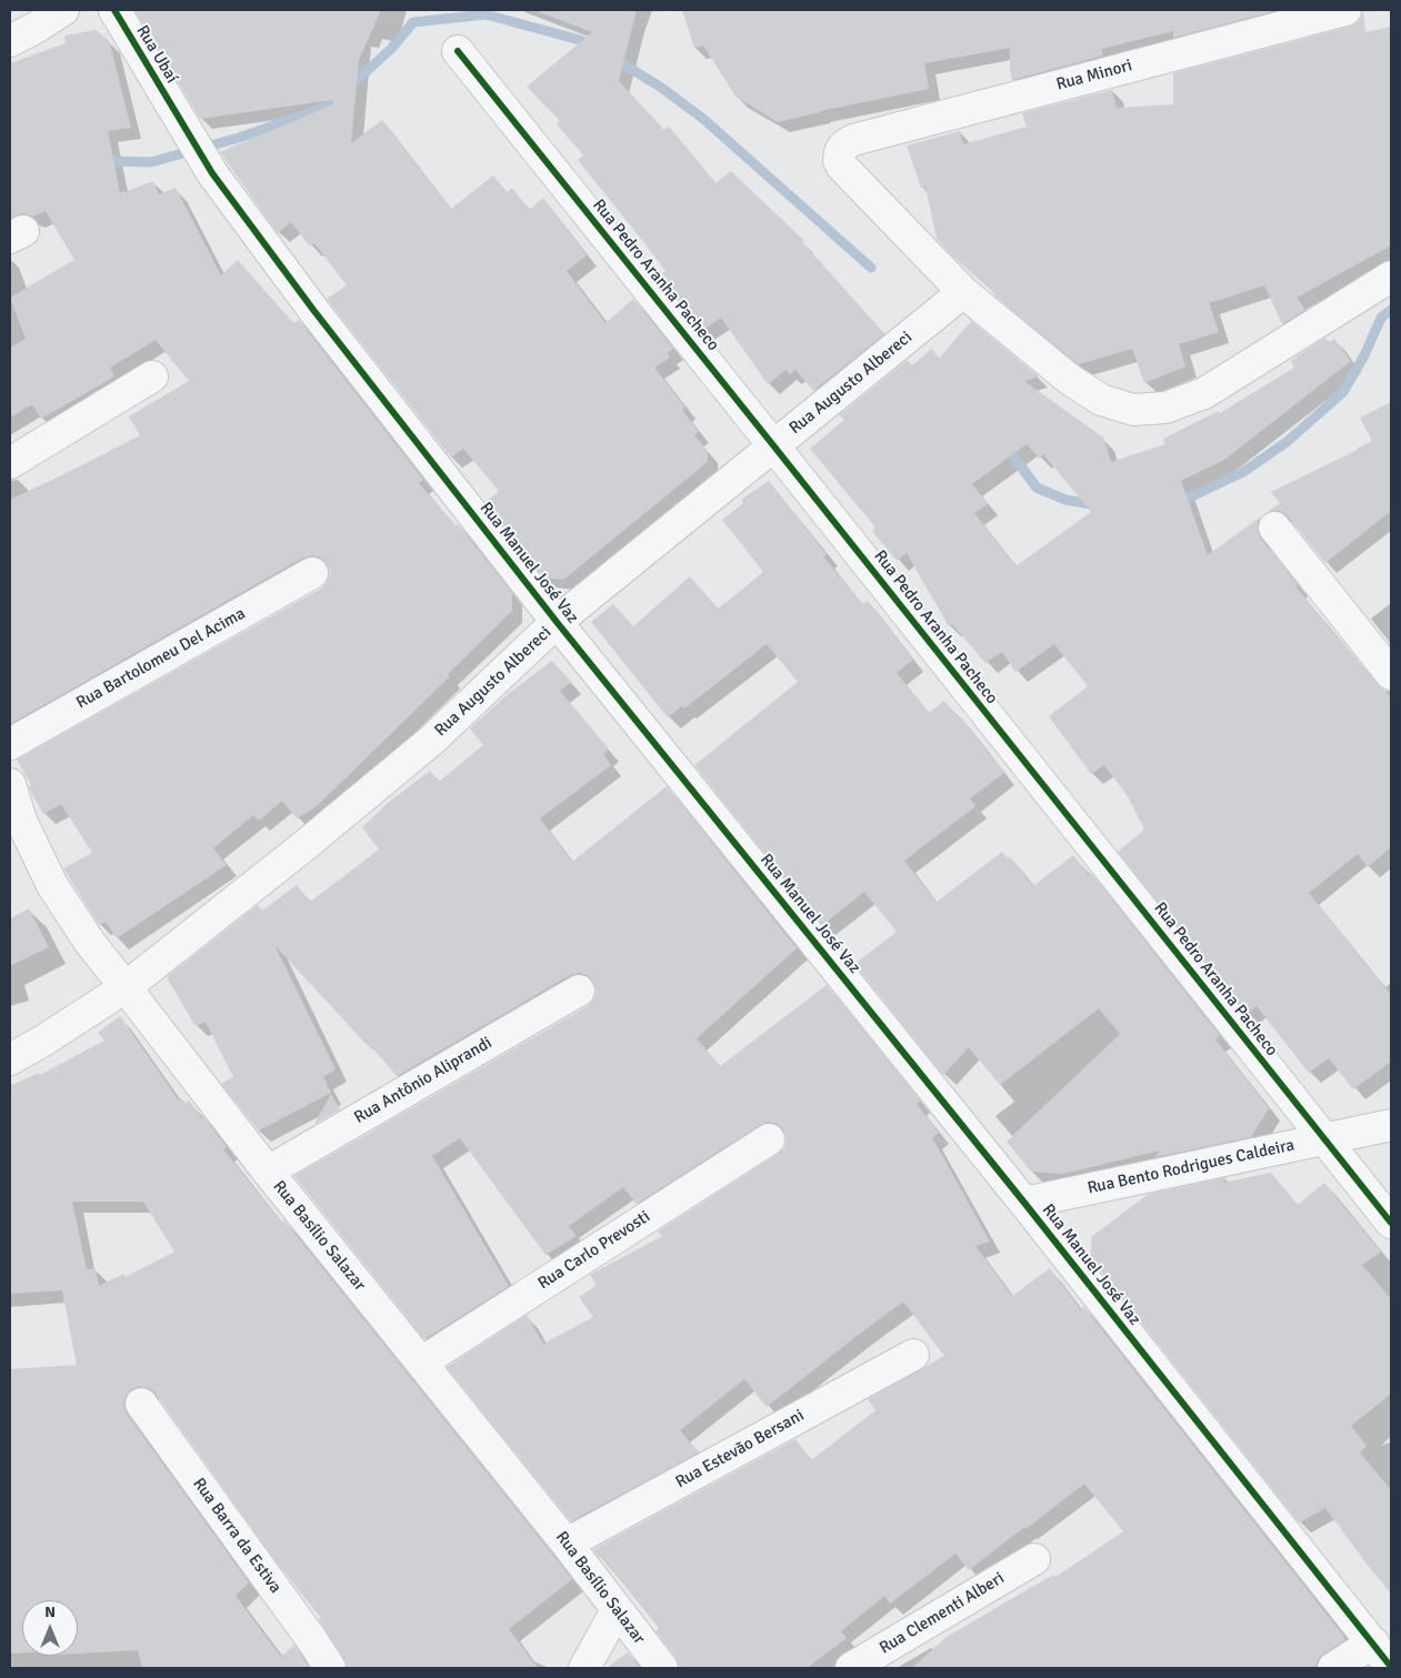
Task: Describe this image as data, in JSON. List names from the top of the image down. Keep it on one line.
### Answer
{"streets":{"street":["Rua Ubaí","Rua Minori","Rua Pedro Aranha Pacheco","Rua Augusto Albereci","Rua Manuel José Vaz","Rua Bartolomeu Del Acima","Rua Antônio Aliprandi","Rua Bento Rodrigues Caldeira","Rua Basílio Salazar","Rua Carlo Prevosti","Rua Estevão Bersani","Rua Barra da Estiva","Rua Clementi Alberi"]},"crossings":[["Rua Ubaí","Rua Manuel José Vaz"],["Rua Minori","Rua Augusto Albereci"],["Rua Pedro Aranha Pacheco","Rua Augusto Albereci"],["Rua Pedro Aranha Pacheco","Rua Bento Rodrigues Caldeira"],["Rua Augusto Albereci","Rua Manuel José Vaz"],["Rua Augusto Albereci","Rua Basílio Salazar"],["Rua Manuel José Vaz","Rua Bento Rodrigues Caldeira"],["Rua Antônio Aliprandi","Rua Basílio Salazar"],["Rua Basílio Salazar","Rua Carlo Prevosti"],["Rua Basílio Salazar","Rua Estevão Bersani"]],"north":"top"}
